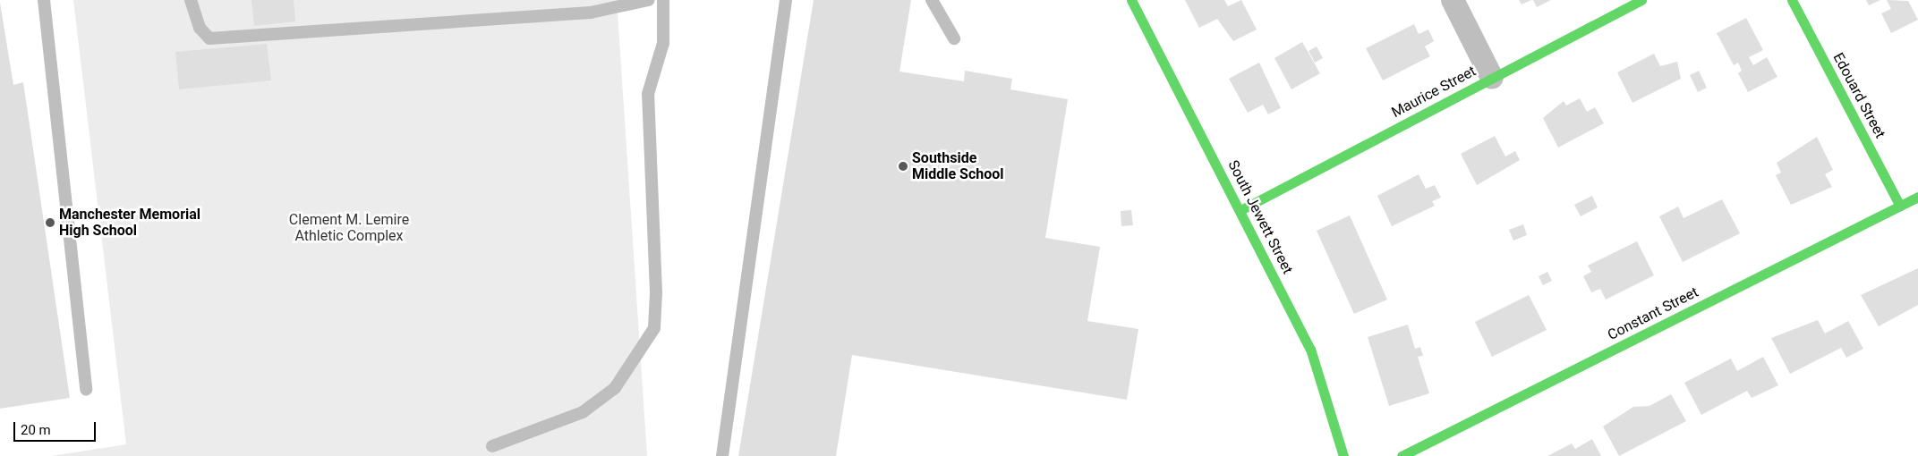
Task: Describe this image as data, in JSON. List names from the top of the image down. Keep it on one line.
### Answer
{"streets":{"street":["Maurice Street","Edouard Street","South Jewett Street","Constant Street"]},"crossings":[["Maurice Street","South Jewett Street"],["Edouard Street","Constant Street"]],"parks":["Clement M. Lemire Athletic Complex"],"places":["Southside Middle School","Manchester Memorial High School"],"scale_bar":"20 m"}
